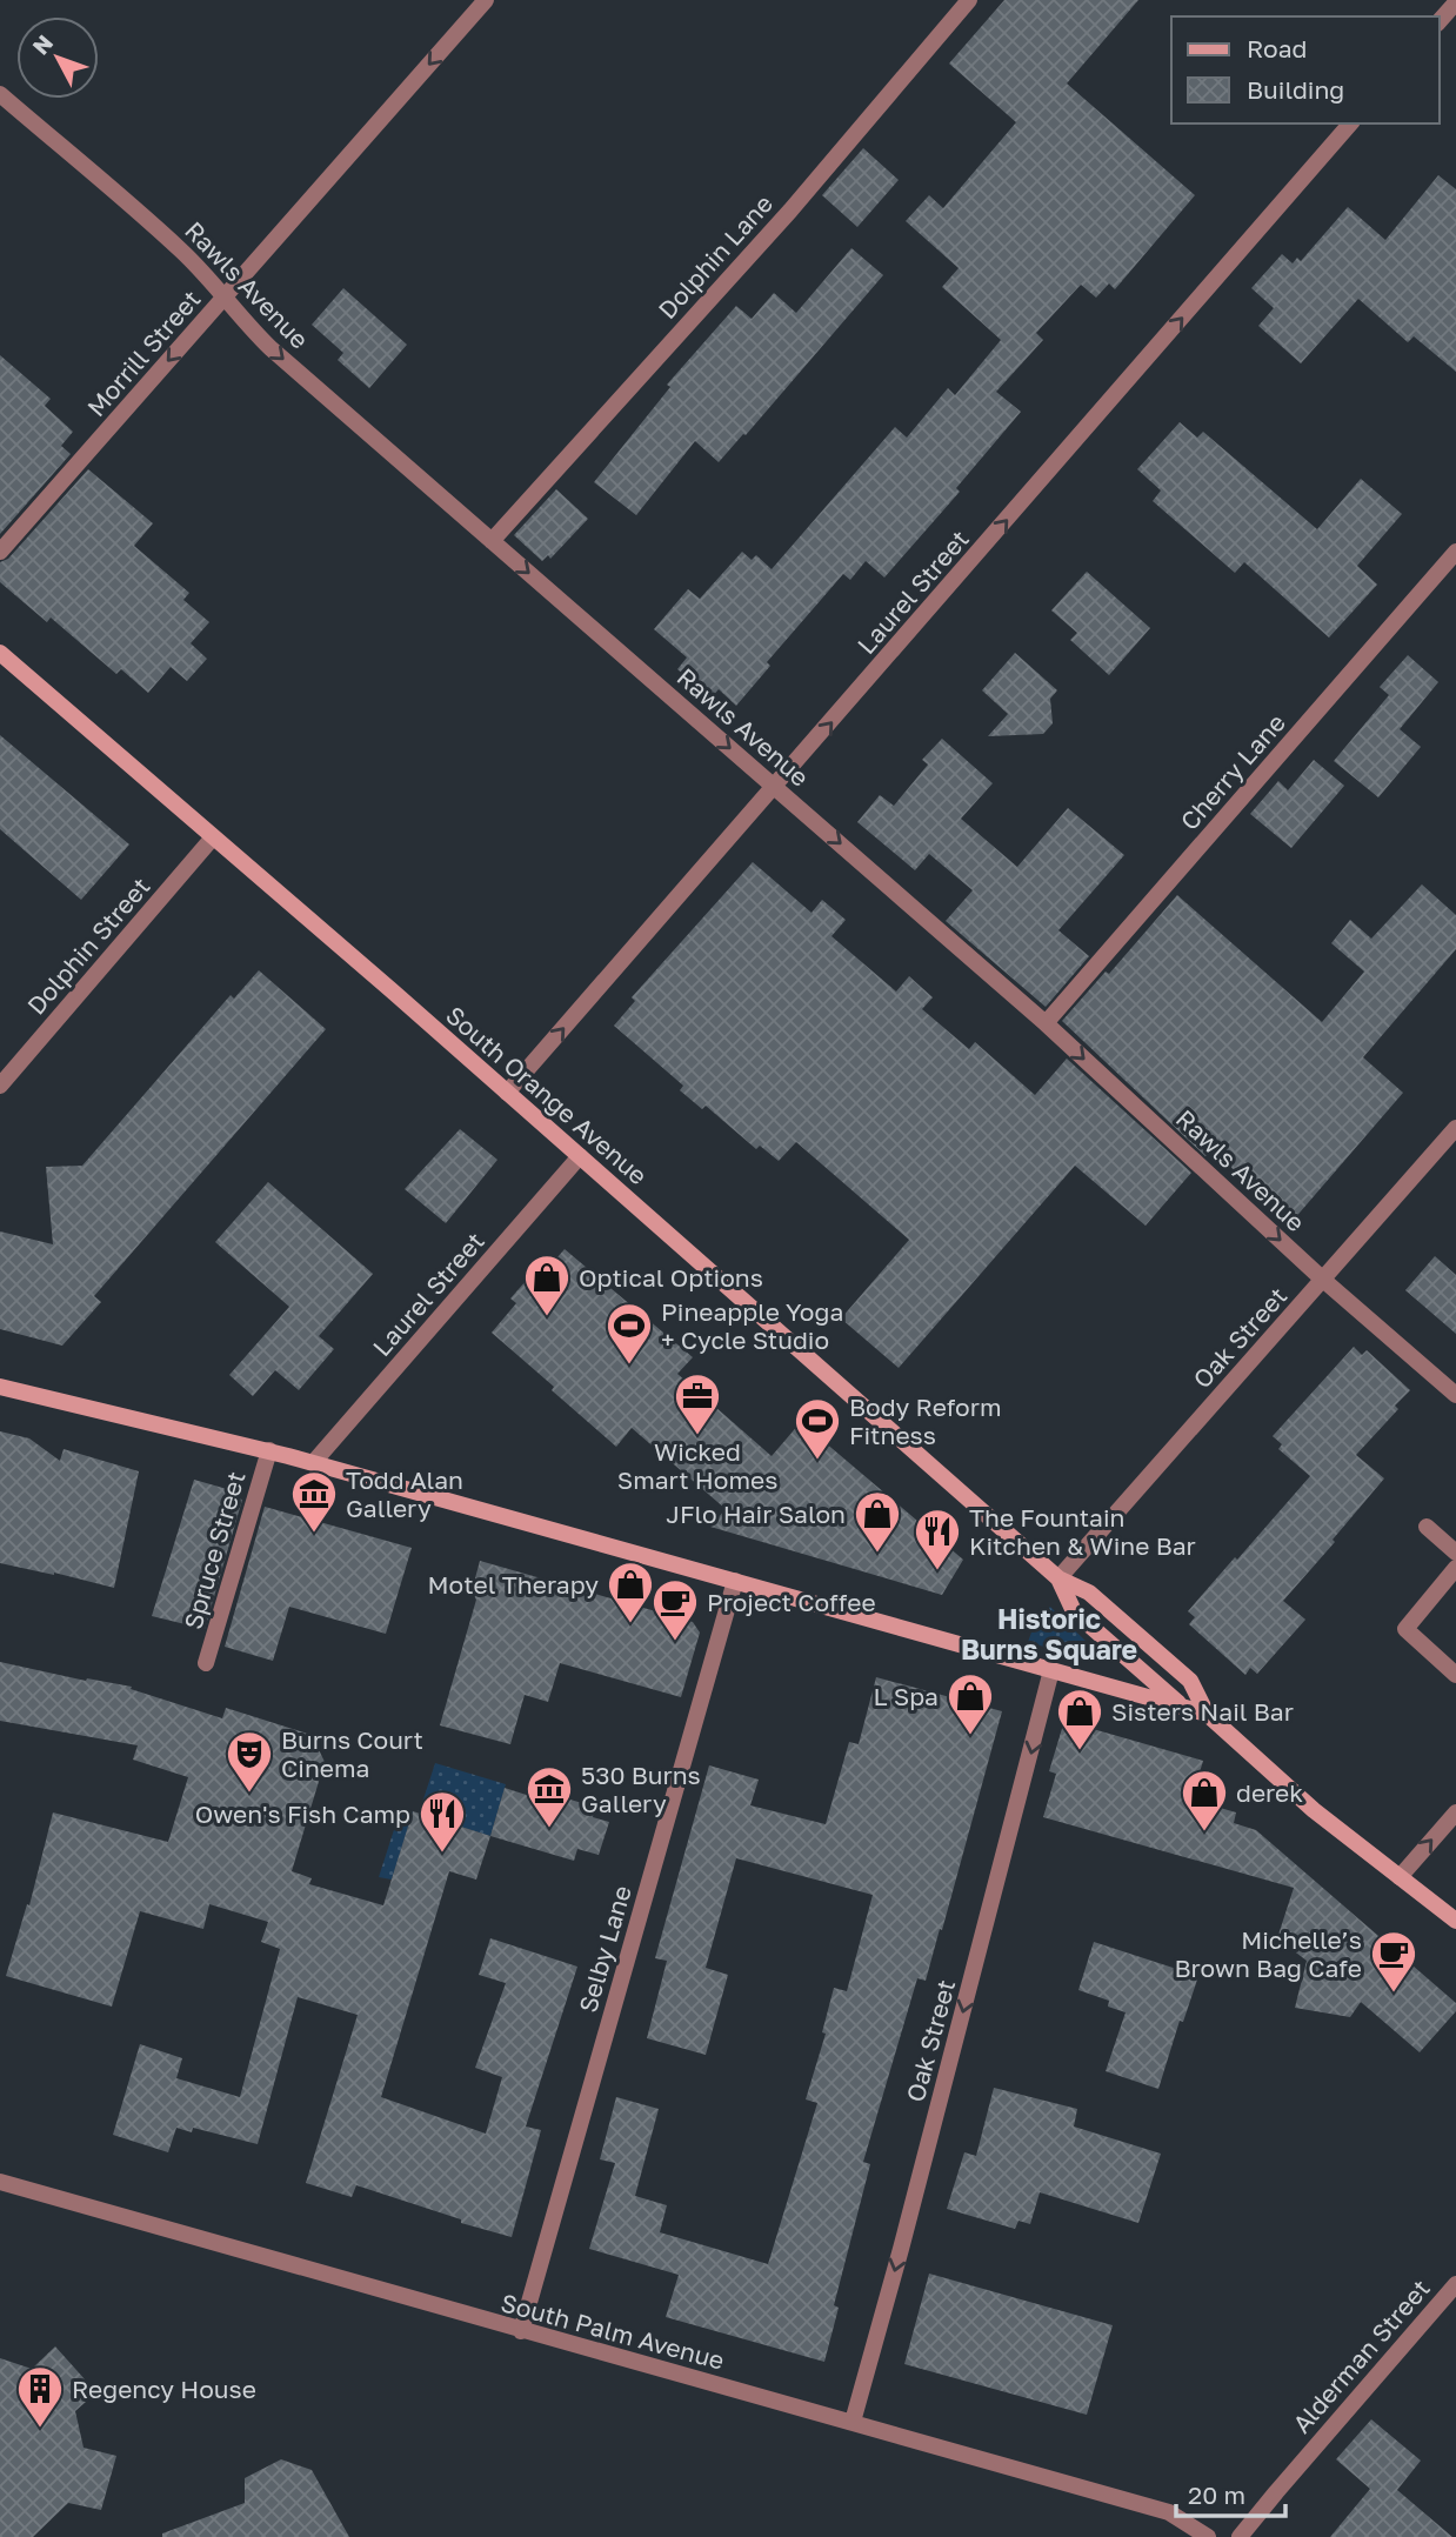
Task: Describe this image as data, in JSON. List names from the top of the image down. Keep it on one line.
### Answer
{"streets":{"street":["Dolphin Lane","Rawls Avenue","Morrill Street","Laurel Street","Cherry Lane","Dolphin Street","South Orange Avenue","Oak Street","Spruce Street","Selby Lane","South Palm Avenue","Alderman Street"]},"crossings":[["Dolphin Lane","Rawls Avenue"],["Rawls Avenue","Morrill Street"],["Rawls Avenue","Laurel Street"],["Rawls Avenue","Cherry Lane"],["Rawls Avenue","Oak Street"],["Laurel Street","South Orange Avenue"],["Dolphin Street","South Orange Avenue"],["South Orange Avenue","Oak Street"],["Oak Street","South Palm Avenue"],["Selby Lane","South Palm Avenue"]],"one_way":["Rawls Avenue","Morrill Street","Laurel Street","Oak Street"],"districts":["Historic Burns Square"],"places":{"shop":["Optical Options","JFlo Hair Salon","Motel Therapy","L Spa","Sisters Nail Bar","derek"],"sports":["Pineapple Yoga + Cycle Studio","Body Reform Fitness"],"office":["Wicked Smart Homes"],"museum":["Todd Alan Gallery","530 Burns Gallery"],"restaurant":["The Fountain Kitchen & Wine Bar","Owen's Fish Camp"],"cafe":["Project Coffee","Michelle’s Brown Bag Cafe"],"theatre":["Burns Court Cinema"],"building":["Regency House"]},"legend":["Road","Building"],"scale_bar":"20 m","north":"top left"}
